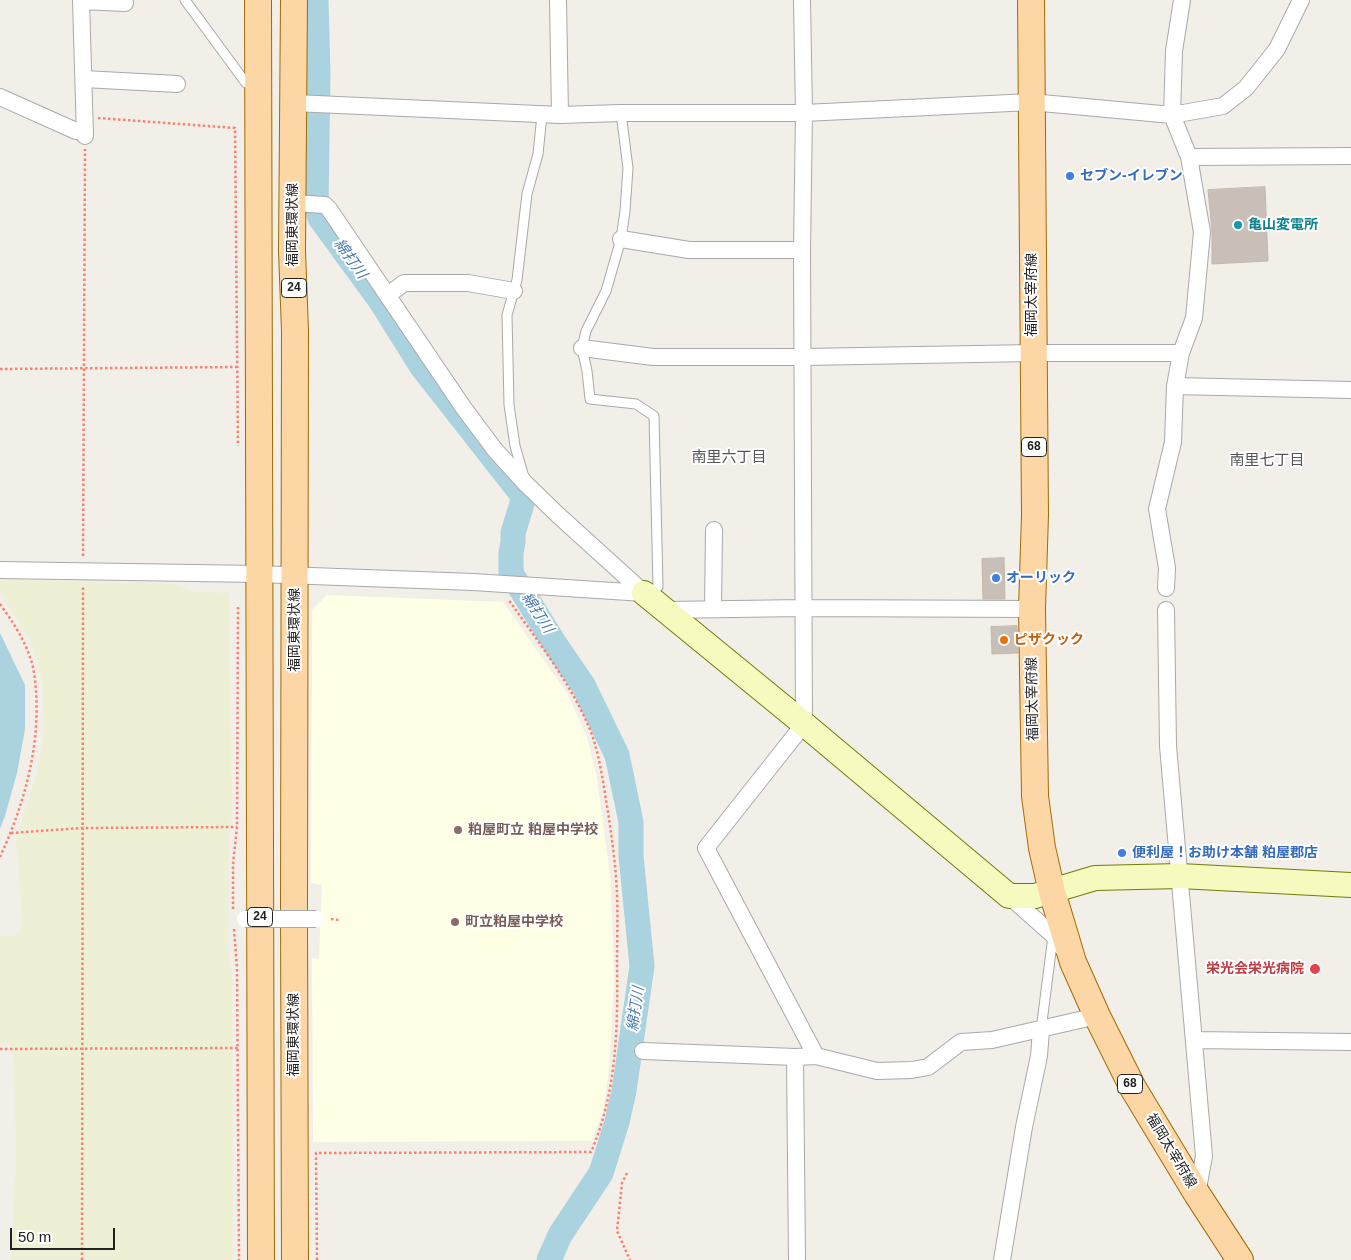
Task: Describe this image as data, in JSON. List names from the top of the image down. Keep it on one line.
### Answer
{"streets":{"main road":["福岡東環状線","24","福岡太宰府線","68"]},"districts":["南里六丁目","南里七丁目"],"water":["綿打川"],"places":["セブン-イレブン","亀山変電所","オーリック","ピザクック","粕屋町立 粕屋中学校","便利屋！お助け本舗 粕屋郡店","町立粕屋中学校","栄光会栄光病院"],"scale_bar":"50 m"}
